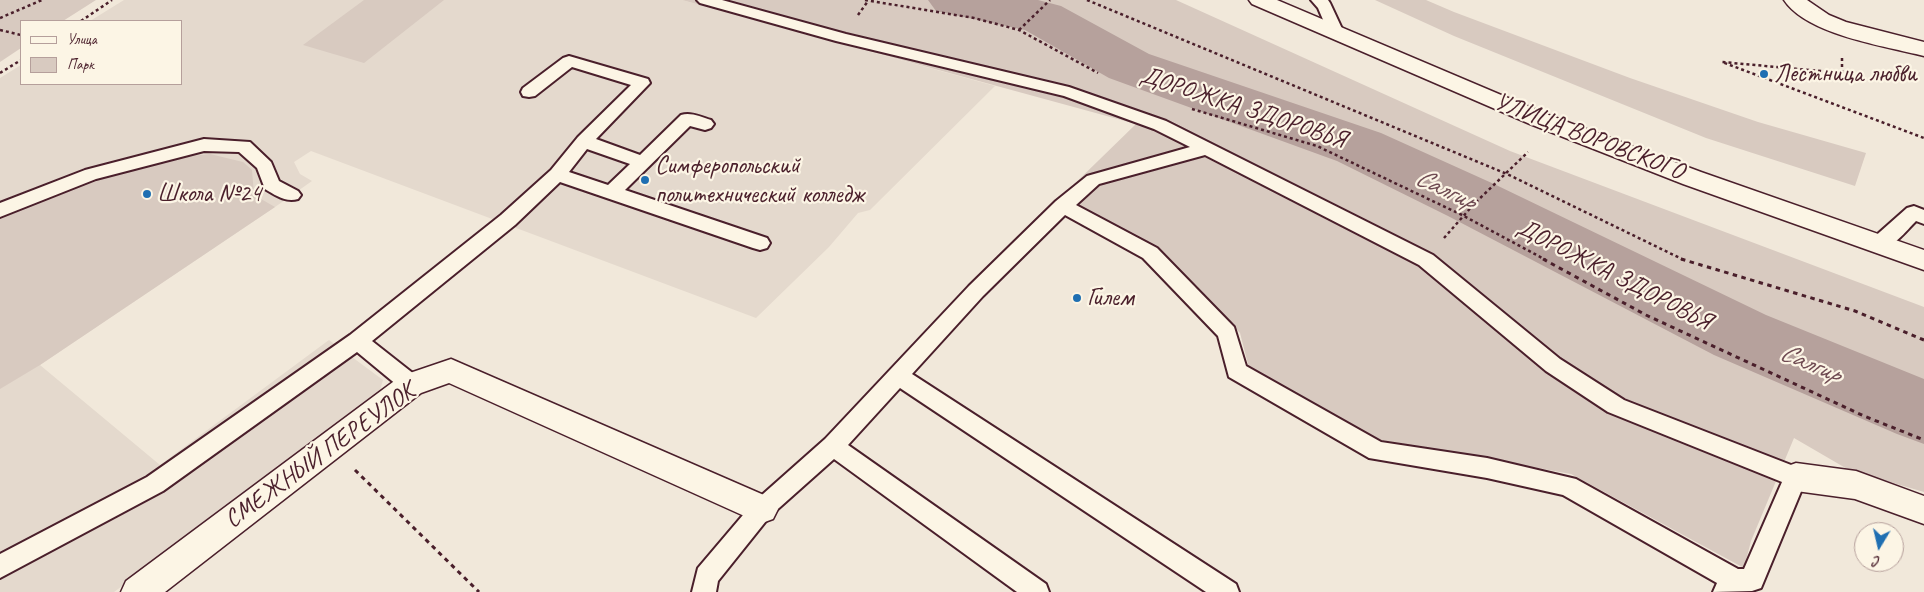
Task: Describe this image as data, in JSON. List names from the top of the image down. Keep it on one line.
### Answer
{"streets":{"main road":["УЛИЦА ВОРОВСКОГО","СМЕЖНЫЙ ПЕРЕУЛОК"],"path":["ДОРОЖКА ЗДОРОВЬЯ"]},"water":["Салгир"],"places":["Лестница любви","Симферопольский политехнический колледж","Школа №24","Гилем"],"legend":["Улица","Парк"],"north":"bottom"}
